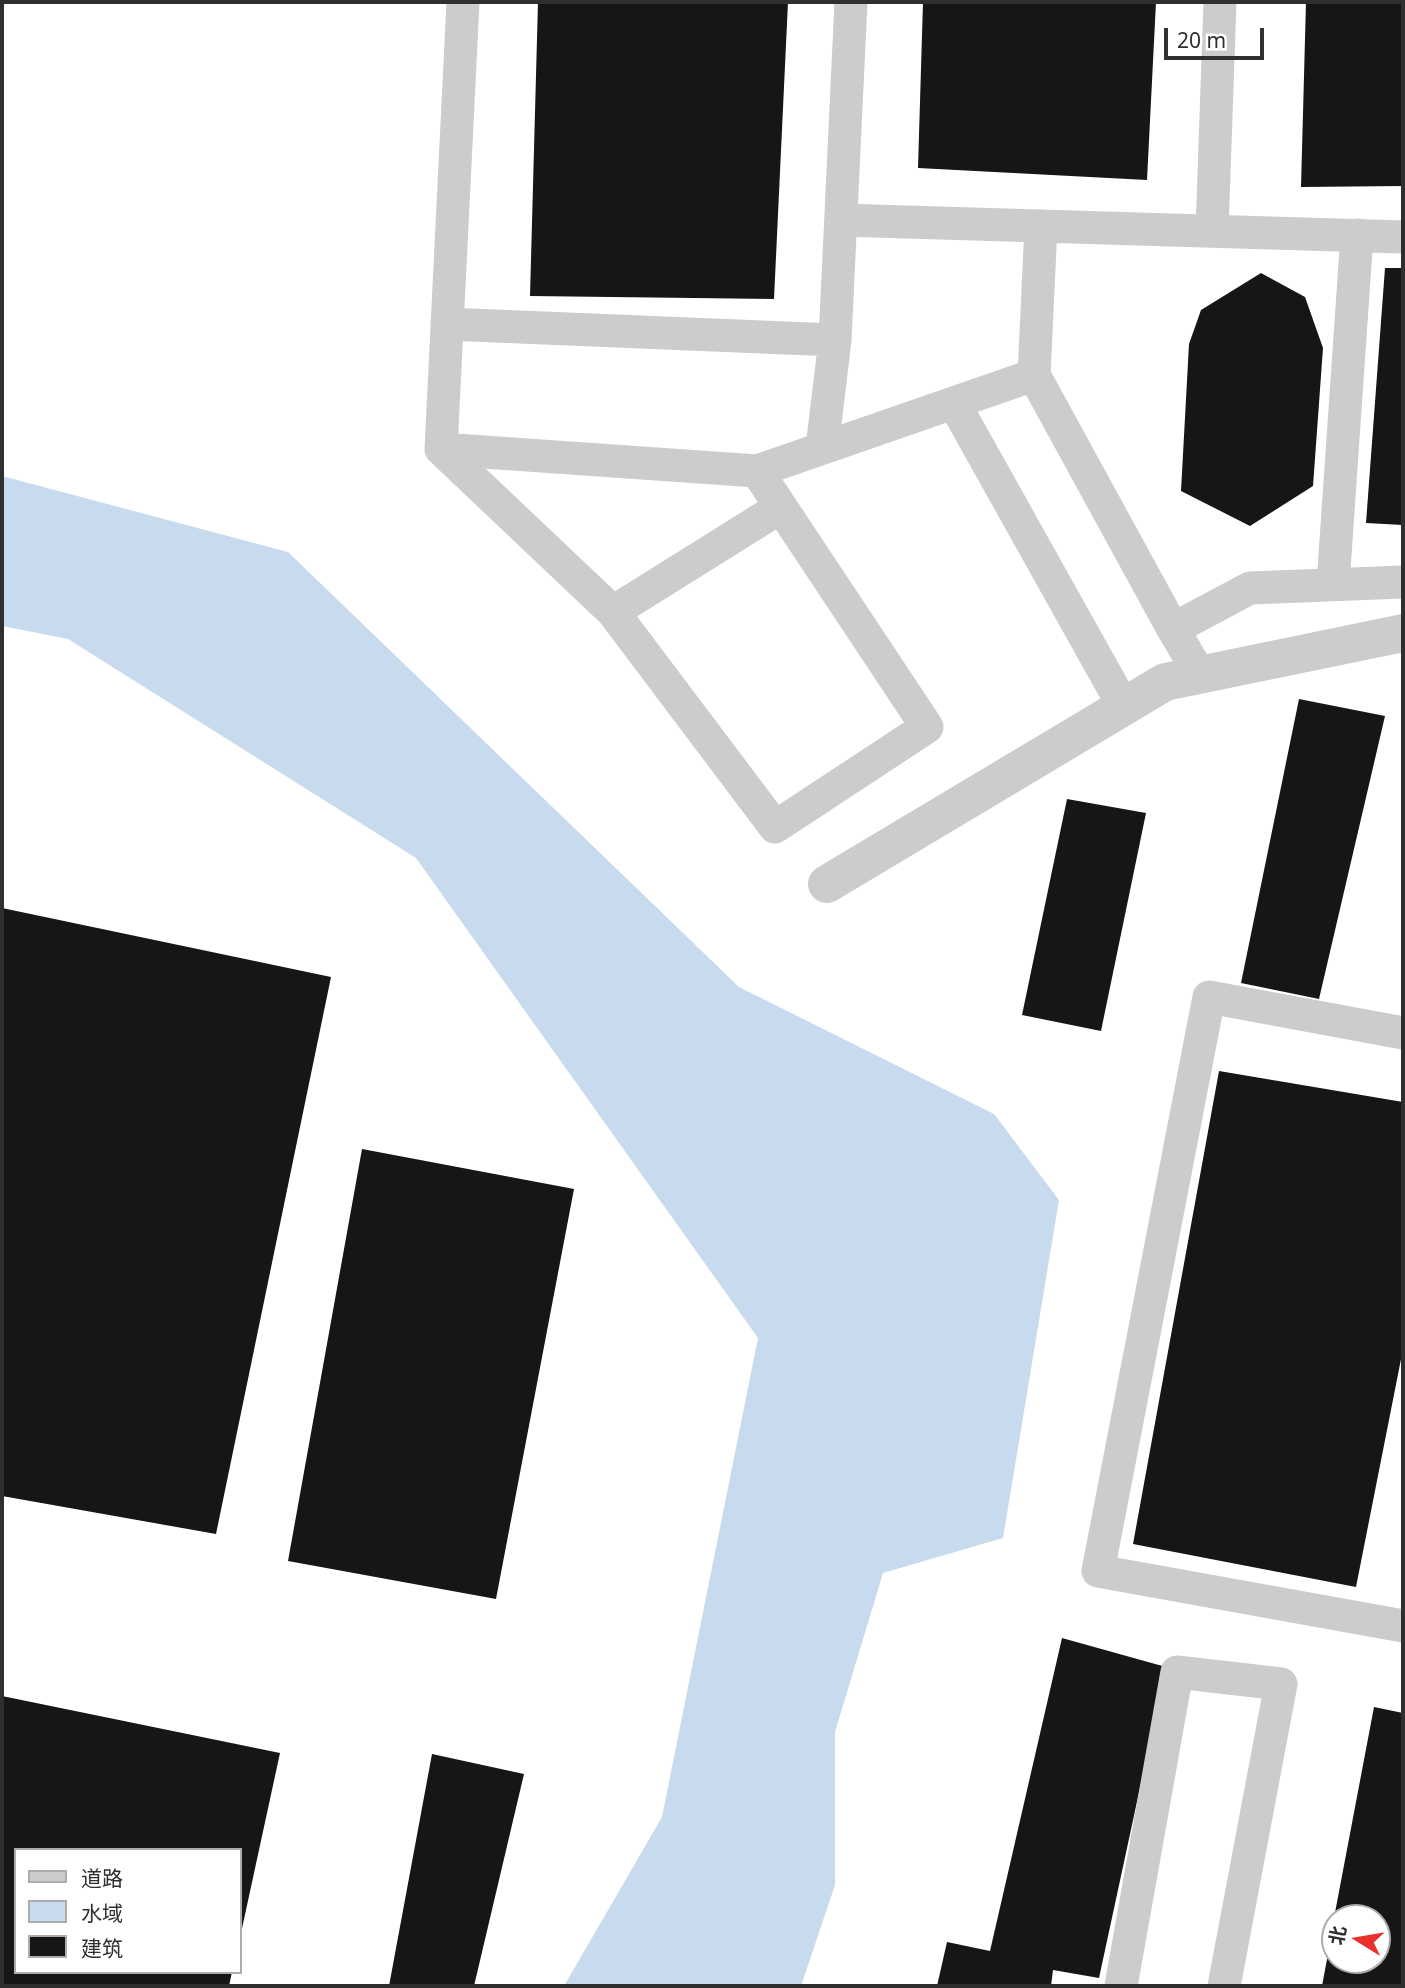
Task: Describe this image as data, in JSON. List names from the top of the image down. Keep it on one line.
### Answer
{"legend":["道路","水域","建筑"],"scale_bar":"20 m","north":"left"}
